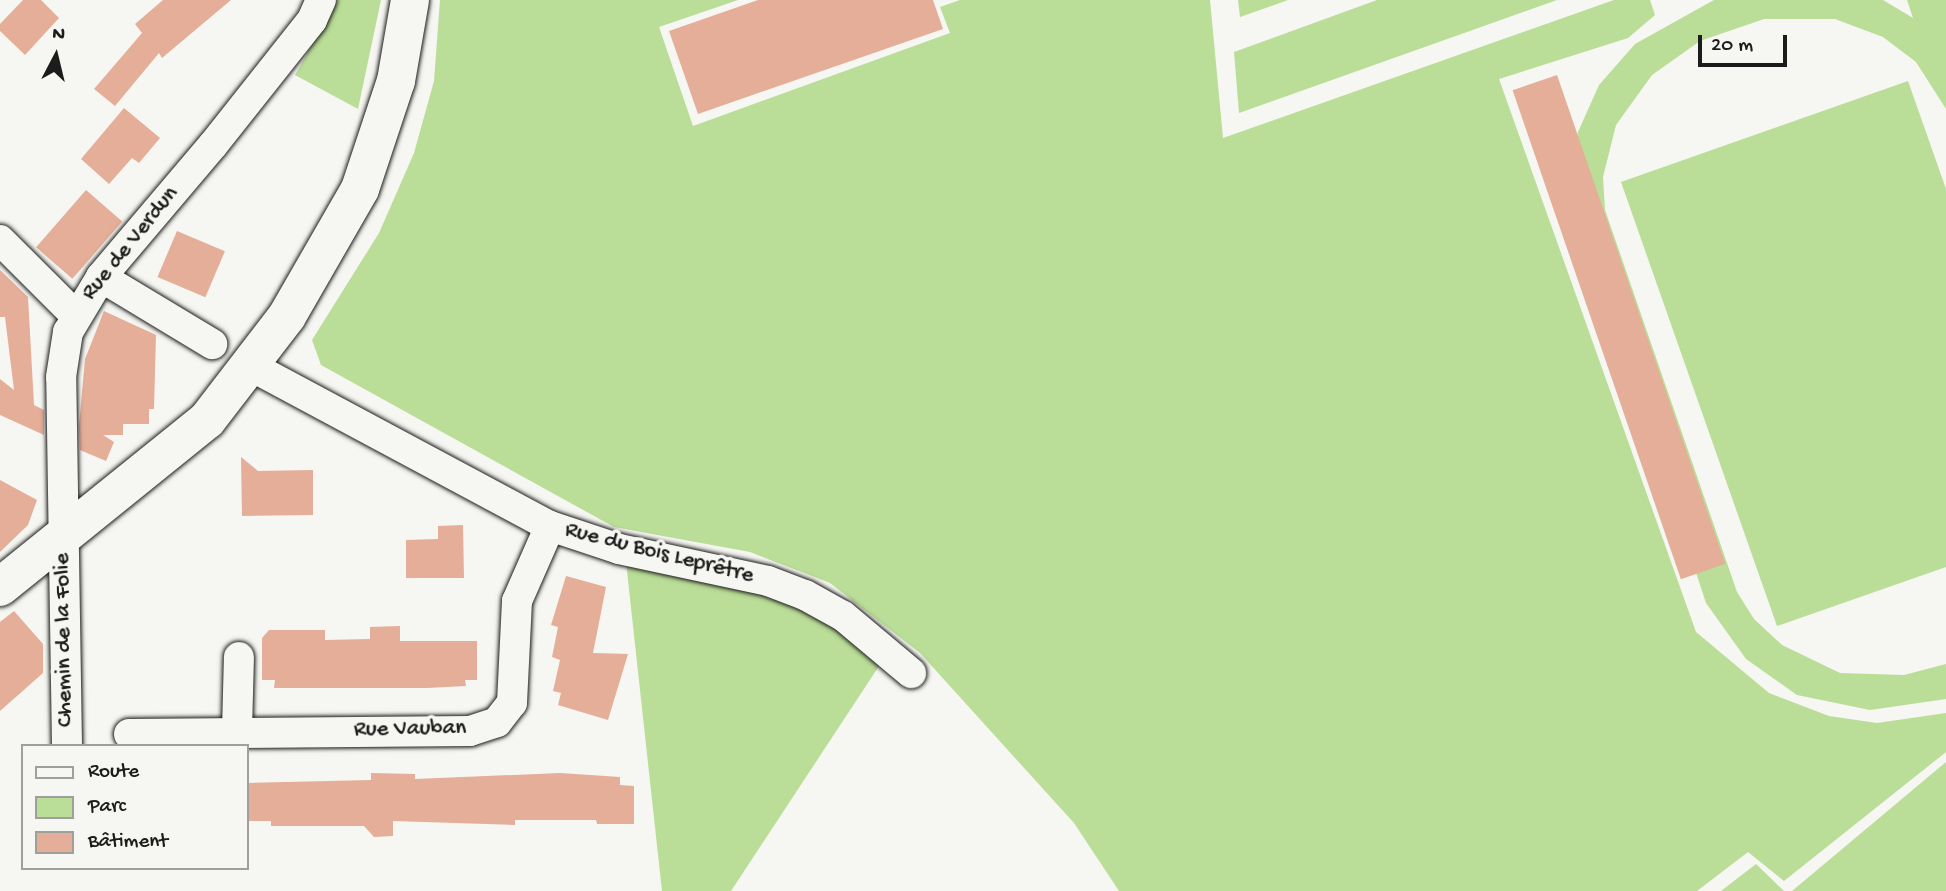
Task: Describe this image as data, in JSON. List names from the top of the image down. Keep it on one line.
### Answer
{"streets":{"street":["Rue de Verdun","Rue du Bois Leprêtre","Chemin de la Folie","Rue Vauban"]},"crossings":[["Rue de Verdun","Chemin de la Folie"],["Rue du Bois Leprêtre","Rue Vauban"]],"legend":["Route","Parc","Bâtiment"],"scale_bar":"20 m","north":"top"}
